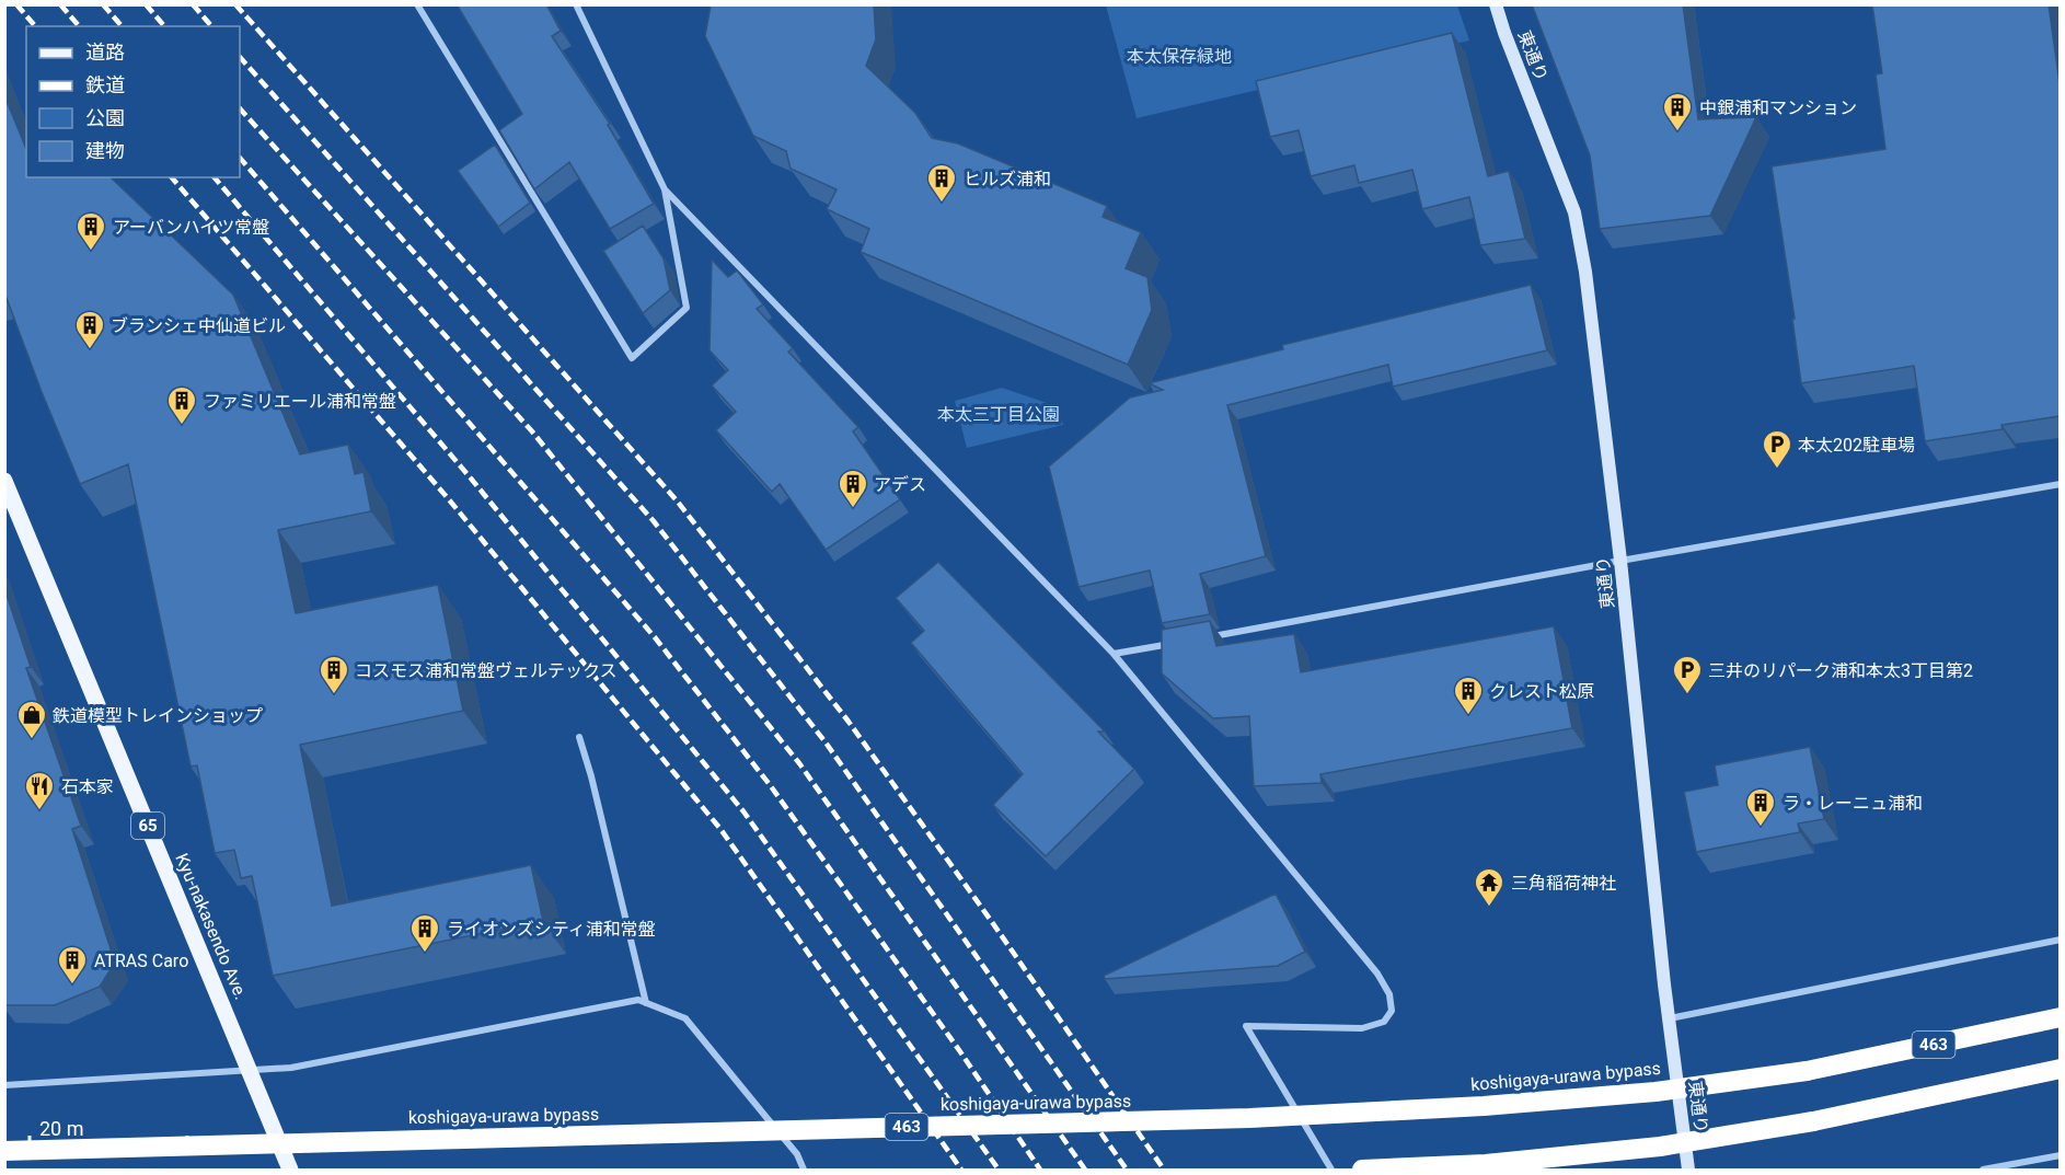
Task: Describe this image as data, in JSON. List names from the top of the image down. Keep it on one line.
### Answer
{"streets":{"highway":["463","koshigaya-urawa bypass"],"main road":["65","Kyu-nakasendo Ave."],"street":["東通り"]},"parks":["本太保存緑地","本太三丁目公園"],"places":{"building":["中銀浦和マンション","ヒルズ浦和","アーバンハイツ常盤","ブランシェ中仙道ビル","ファミリエール浦和常盤","アデス","コスモス浦和常盤ヴェルテックス","クレスト松原","ラ・レーニュ浦和","ライオンズシティ浦和常盤","ATRAS Caro"],"parking":["本太202駐車場","三井のリパーク浦和本太3丁目第2"],"shop":["鉄道模型トレインショップ"],"restaurant":["石本家"],"temple":["三角稲荷神社"]},"legend":["道路","鉄道","公園","建物"],"scale_bar":"20 m"}
